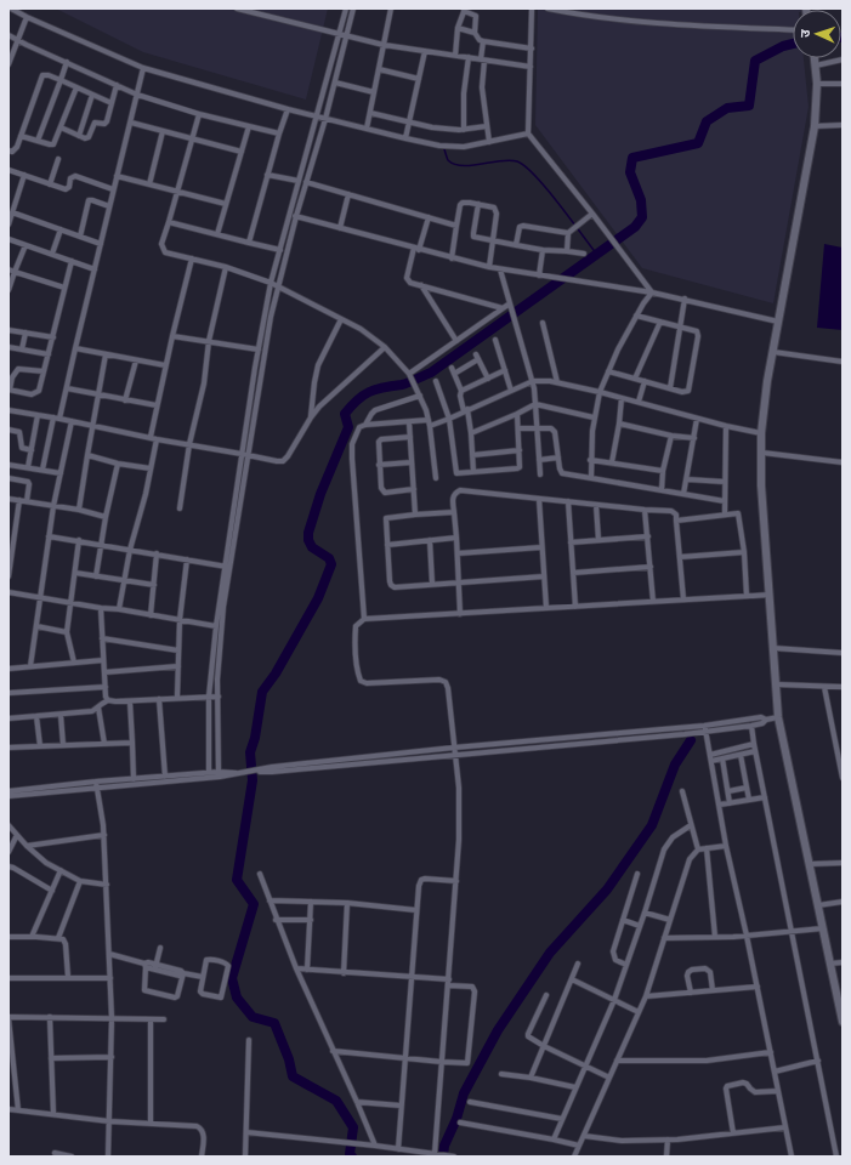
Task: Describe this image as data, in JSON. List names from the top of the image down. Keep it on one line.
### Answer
{"north":"left"}
